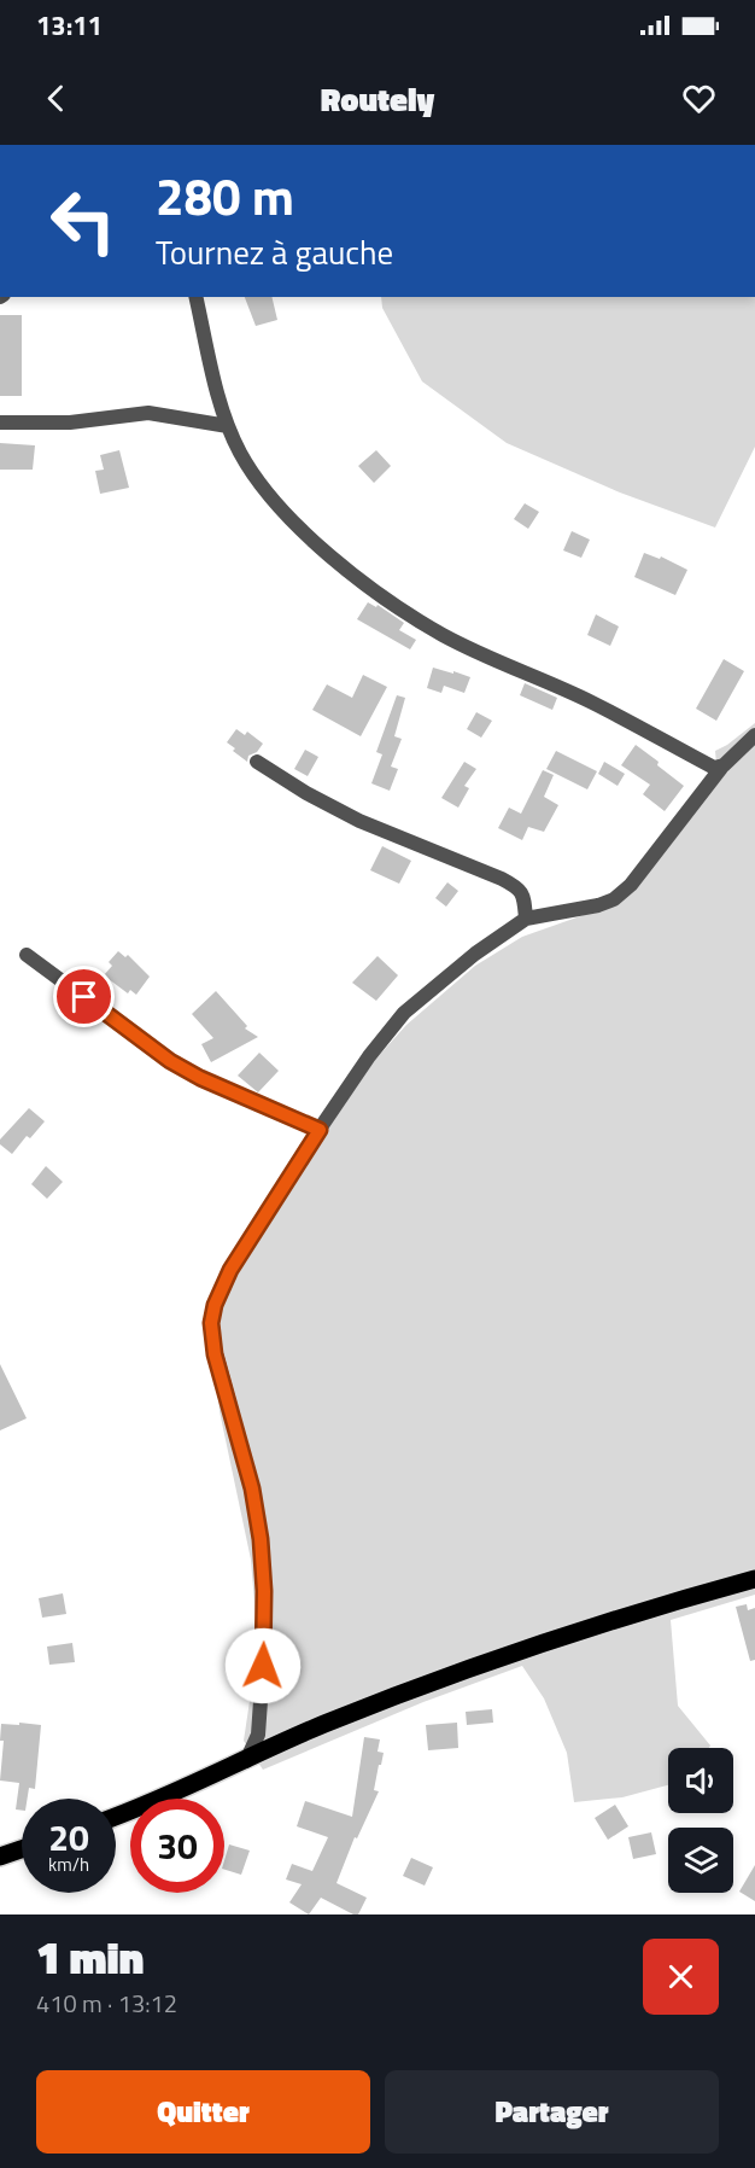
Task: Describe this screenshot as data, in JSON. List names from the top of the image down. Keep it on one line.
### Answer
{"page":{"status":"13:11","header":"Routely","turn":["280 m","Tournez à gauche"],"speed":"20 km/h","limit":"30","heading":["1 min","410 m · 13:12"],"buttons":["Quitter","Partager"]}}
